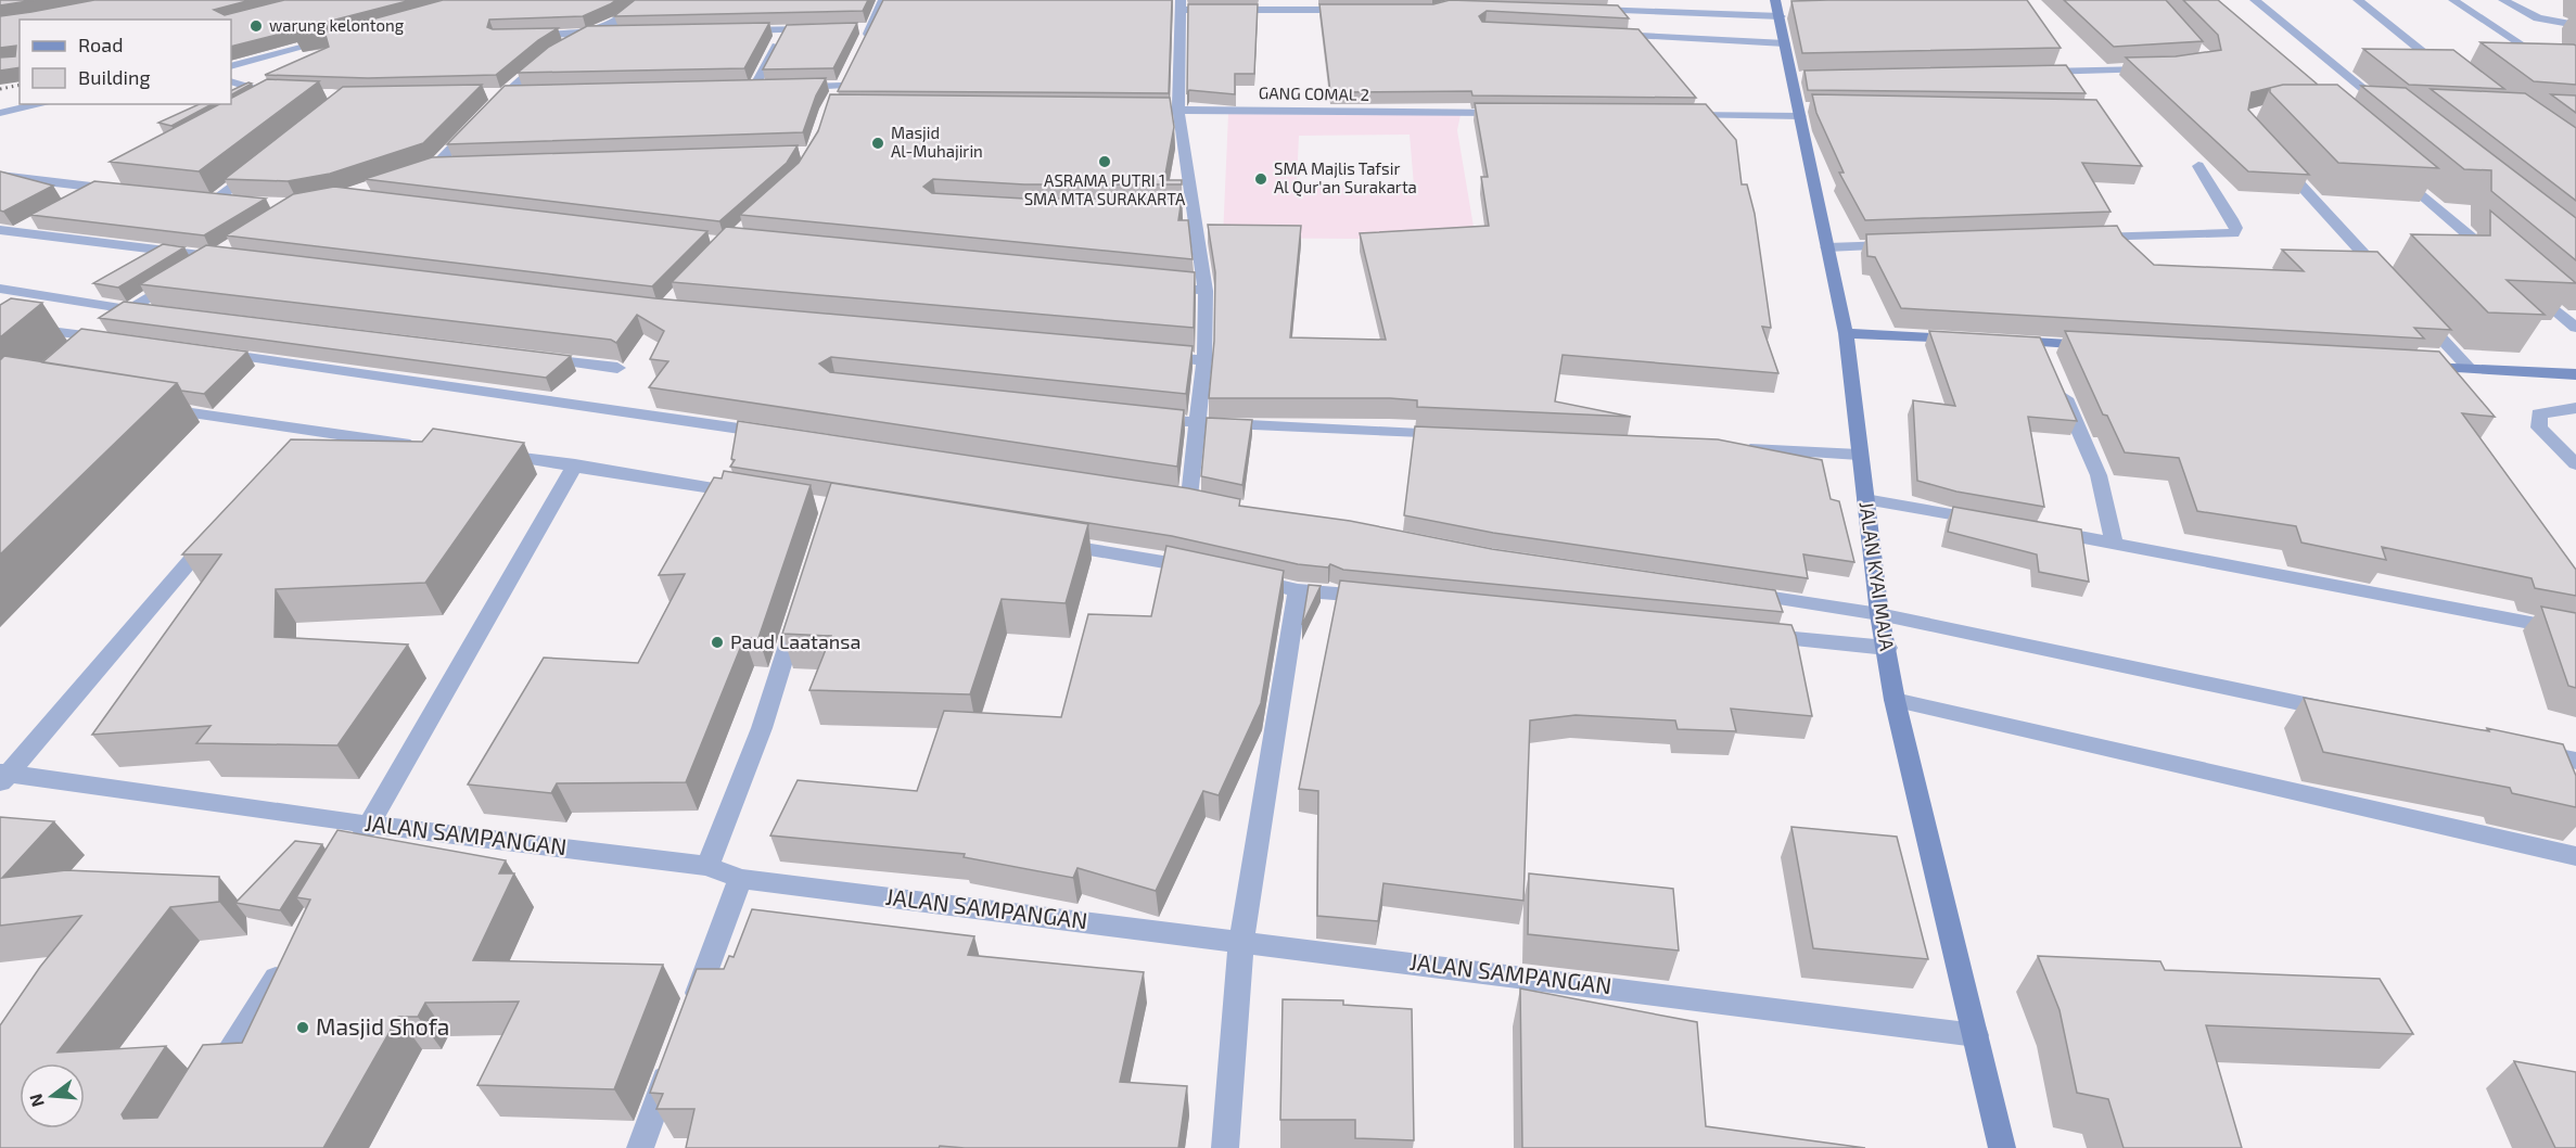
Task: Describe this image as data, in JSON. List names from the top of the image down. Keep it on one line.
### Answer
{"streets":{"main road":["JALAN KYAI MAJA"],"street":["GANG COMAL 2","JALAN SAMPANGAN"]},"crossings":[["JALAN KYAI MAJA","JALAN SAMPANGAN"]],"places":["warung kelontong","Masjid Al-Muhajirin","ASRAMA PUTRI 1 SMA MTA SURAKARTA","SMA Majlis Tafsir Al Qur'an Surakarta","Paud Laatansa","Masjid Shofa"],"legend":["Road","Building"],"north":"left"}
